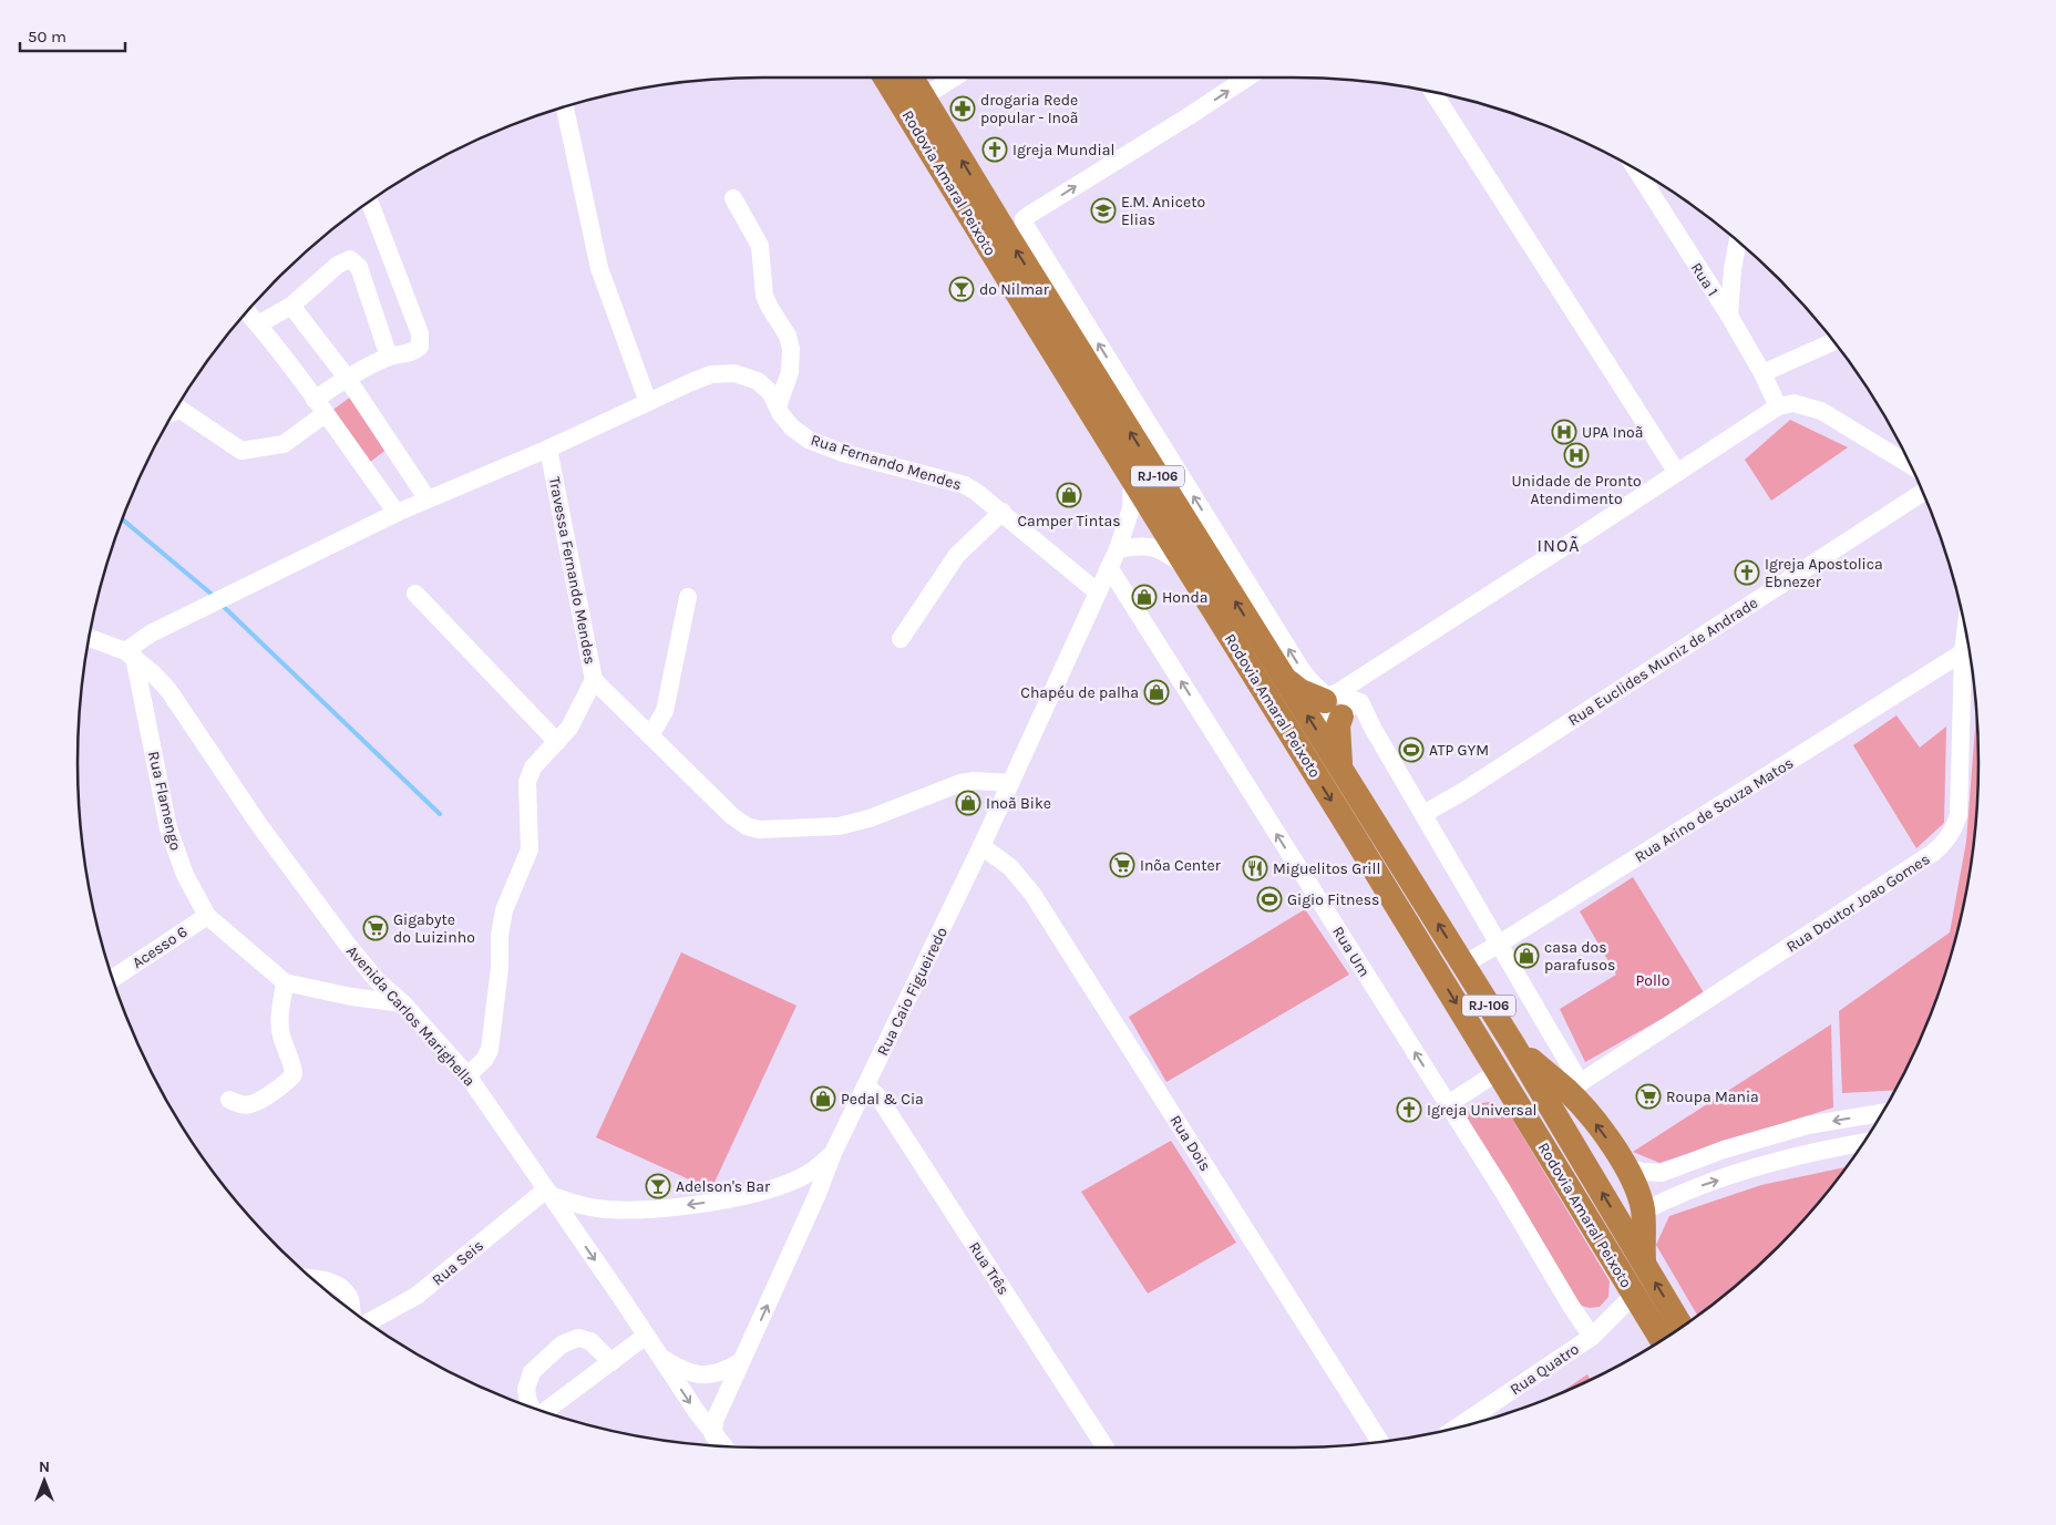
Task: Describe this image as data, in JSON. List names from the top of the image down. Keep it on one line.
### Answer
{"streets":{"highway":["Rodovia Amaral Peixoto","RJ-106"],"street":["Rua 1","Rua Fernando Mendes","Travessa Fernando Mendes","Rua Euclides Muniz de Andrade","Rua Flamengo","Rua Arino de Souza Matos","Rua Doutor Joao Gomes","Acesso 6","Rua Um","Rua Caio Figueiredo","Avenida Carlos Marighella","Rua Dois","Rua Seis","Rua Três","Rua Quatro"]},"crossings":[["Rodovia Amaral Peixoto","Rua Arino de Souza Matos"],["Rodovia Amaral Peixoto","Rua Caio Figueiredo"],["Rodovia Amaral Peixoto","Rua Quatro"],["Rua Fernando Mendes","Travessa Fernando Mendes"],["Rua Fernando Mendes","Rua Caio Figueiredo"],["Travessa Fernando Mendes","Rua Caio Figueiredo"],["Rua Flamengo","Acesso 6"],["Rua Flamengo","Avenida Carlos Marighella"],["Rua Arino de Souza Matos","Rua Doutor Joao Gomes"],["Rua Um","Rua Caio Figueiredo"],["Rua Um","Rua Quatro"],["Rua Caio Figueiredo","Avenida Carlos Marighella"],["Rua Caio Figueiredo","Rua Dois"],["Rua Caio Figueiredo","Rua Três"],["Avenida Carlos Marighella","Rua Seis"]],"districts":["INOÃ"],"parks":["Pollo"],"places":{"pharmacy":["drogaria Rede popular - Inoã"],"church":["Igreja Mundial","Igreja Apostolica Ebnezer","Igreja Universal"],"school or university":["E.M. Aniceto Elias"],"bar":["do Nilmar","Adelson's Bar"],"hospital":["UPA Inoã","Unidade de Pronto Atendimento"],"shop":["Camper Tintas","Honda","Chapéu de palha","Inoã Bike","casa dos parafusos","Pedal & Cia"],"sports":["ATP GYM","Gigio Fitness"],"supermarket":["Inõa Center","Gigabyte do Luizinho","Roupa Mania"],"restaurant":["Miguelitos Grill"]},"scale_bar":"50 m","north":"top"}
